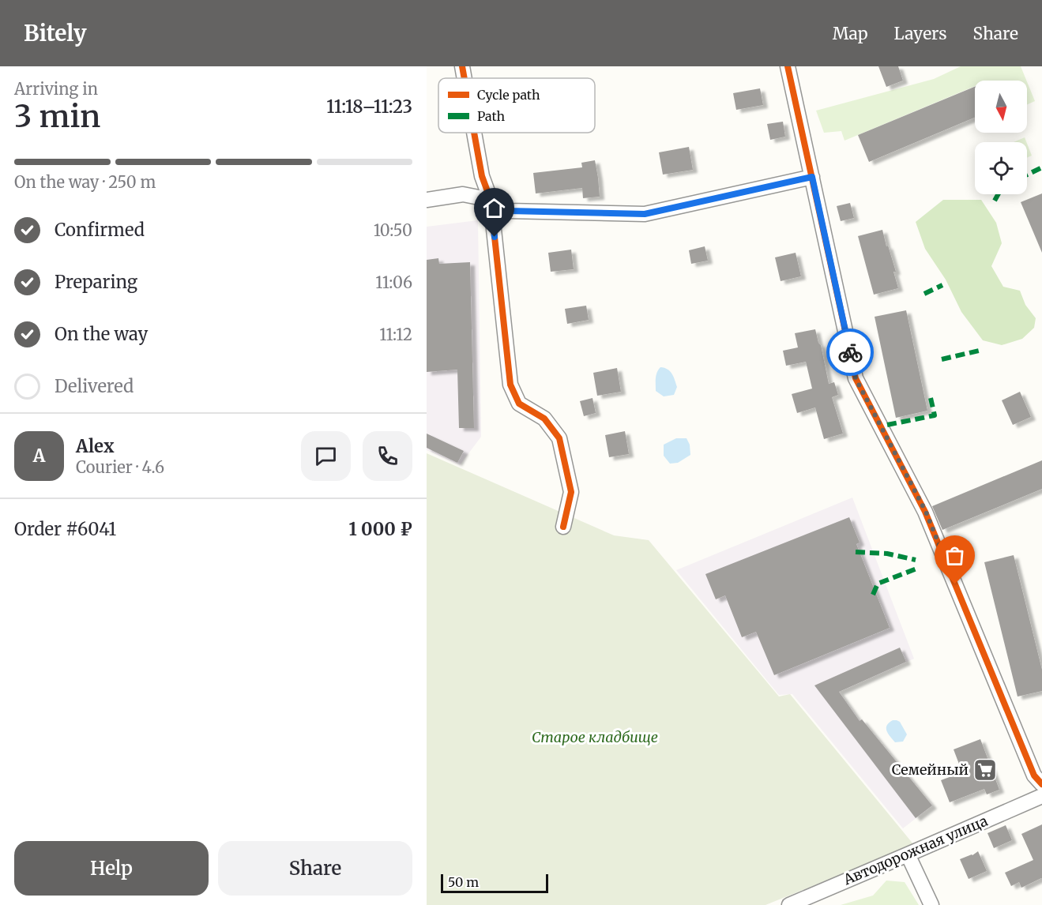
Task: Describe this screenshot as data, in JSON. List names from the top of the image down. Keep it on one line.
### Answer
{"streets":{"street":["Автодорожная улица"]},"parks":["Старое кладбище"],"places":{"supermarket":["Семейный"]},"legend":["Cycle path","Path"],"scale_bar":"50 m","north":"bottom","page":{"header":"Bitely","nav":["Map","Layers","Share"],"heading":["3 min","Arriving in","11:18–11:23"],"panel":["Alex","Courier · 4.6","Order #6041","1 000 ₽"],"bar":"On the way · 250 m","list":[["Confirmed","10:50"],["Preparing","11:06"],["On the way","11:12"],"Delivered"],"round":"A","buttons":["Help","Share"],"scale":"50 m"}}
